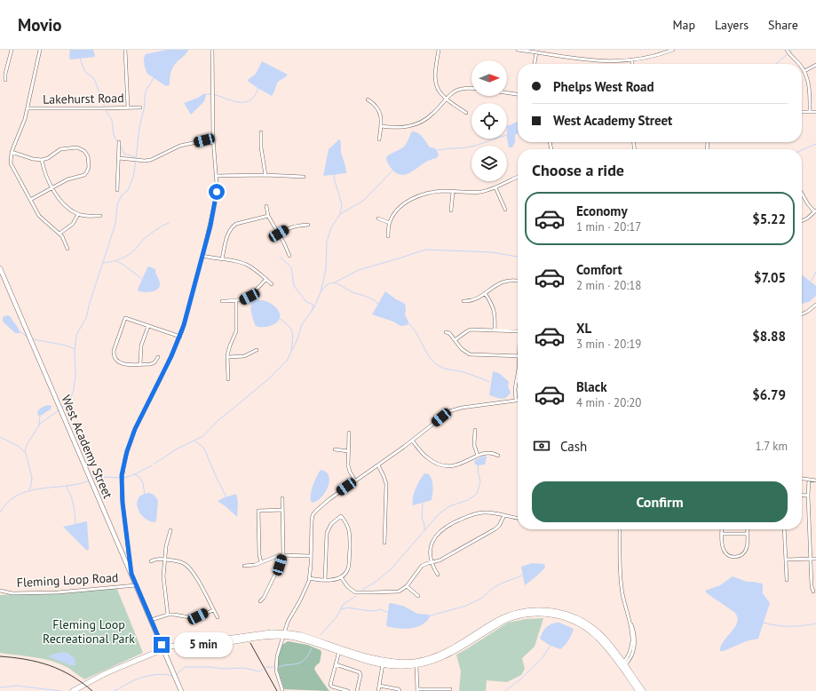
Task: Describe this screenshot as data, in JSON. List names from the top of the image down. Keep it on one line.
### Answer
{"streets":{"main road":["West Academy Street"],"street":["Lakehurst Road","Fleming Loop Road"]},"crossings":[["West Academy Street","Fleming Loop Road"]],"parks":["Fleming Loop Recreational Park"],"north":"right","page":{"header":"Movio","nav":["Map","Layers","Share"],"banner":["Phelps West Road","West Academy Street"],"heading":"Choose a ride","list":[{"name":"Economy","note":"1 min · 20:17","value":"$5.22"},{"name":"Comfort","note":"2 min · 20:18","value":"$7.05"},{"name":"XL","note":"3 min · 20:19","value":"$8.88"},{"name":"Black","note":"4 min · 20:20","value":"$6.79"}],"pay":["Cash","1.7 km"],"buttons":"Confirm","bubble":"5 min"}}
